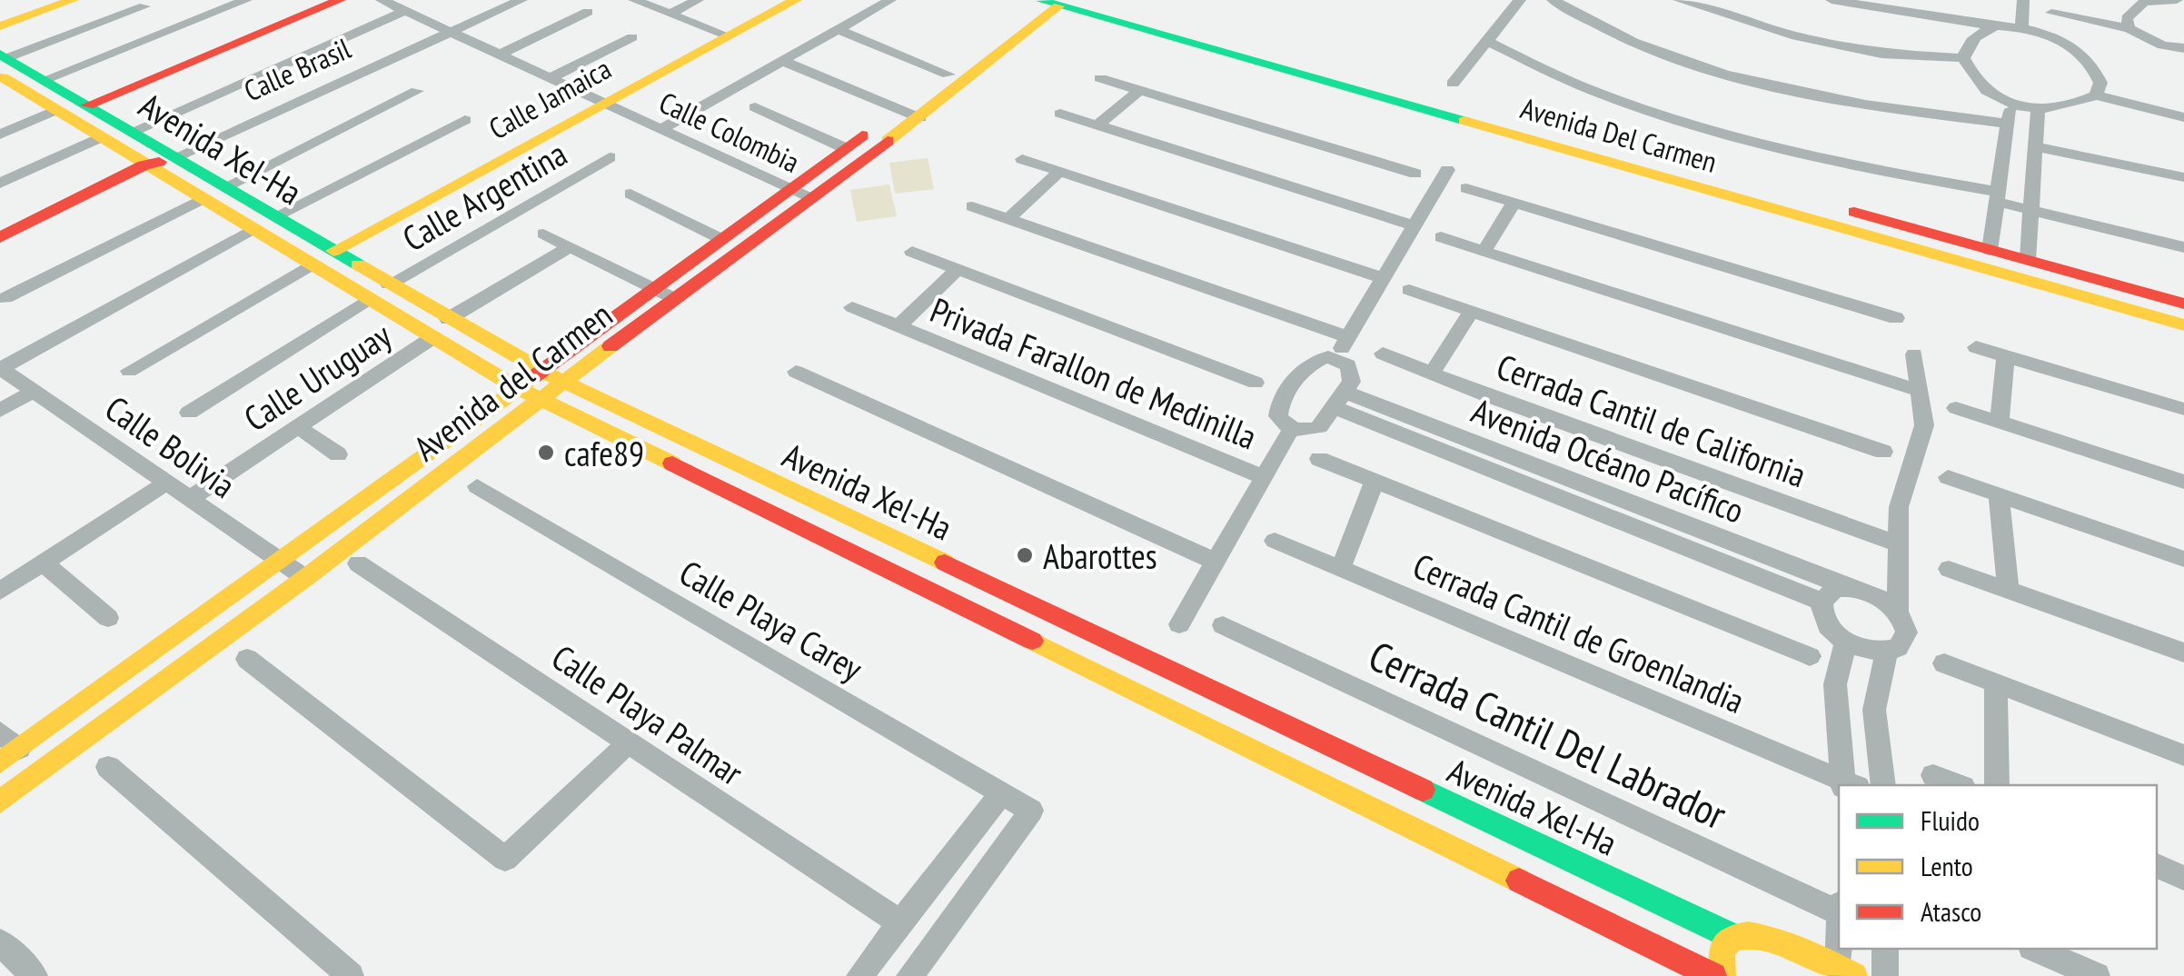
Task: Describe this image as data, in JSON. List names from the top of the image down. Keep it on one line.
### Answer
{"streets":{"street":["Calle Brasil","Calle Jamaica","Calle Colombia","Avenida Del Carmen","Avenida Xel-Ha","Calle Argentina","Privada Farallon de Medinilla","Calle Uruguay","Avenida del Carmen","Cerrada Cantil de California","Calle Bolivia","Avenida Océano Pacífico","Calle Playa Carey","Cerrada Cantil de Groenlandia","Calle Playa Palmar","Cerrada Cantil Del Labrador"]},"crossings":[["Calle Brasil","Calle Colombia"],["Calle Brasil","Avenida Xel-Ha"],["Calle Jamaica","Calle Colombia"],["Calle Jamaica","Avenida Xel-Ha"],["Calle Colombia","Avenida del Carmen"],["Avenida Del Carmen","Avenida del Carmen"],["Avenida Xel-Ha","Calle Argentina"],["Avenida Xel-Ha","Calle Uruguay"],["Avenida Xel-Ha","Avenida del Carmen"],["Calle Uruguay","Calle Bolivia"],["Avenida del Carmen","Calle Bolivia"]],"places":["cafe89","Abarottes"],"legend":["Fluido","Lento","Atasco"]}
